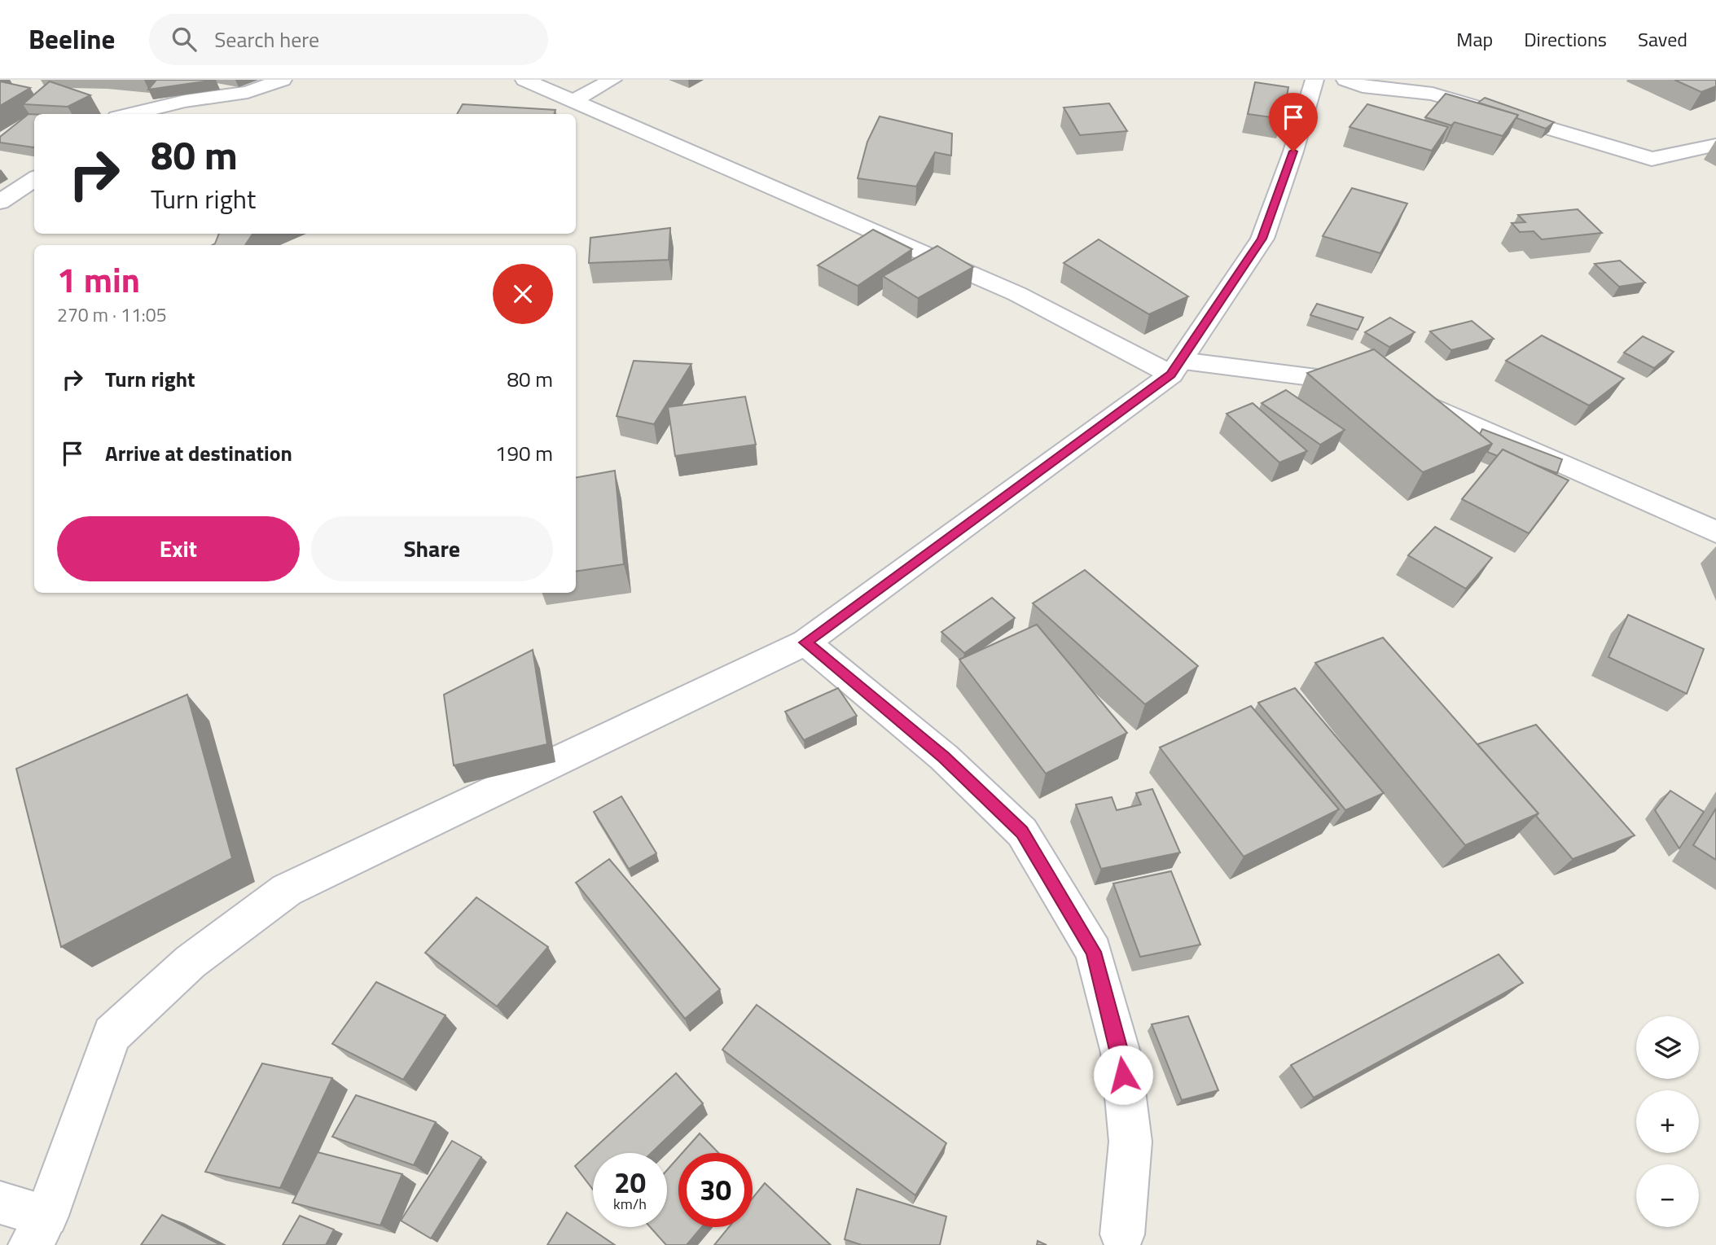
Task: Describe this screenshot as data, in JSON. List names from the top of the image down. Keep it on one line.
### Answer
{"page":{"header":"Beeline","search":"Search here","nav":["Map","Directions","Saved"],"turn":["80 m","Turn right"],"heading":["1 min","270 m · 11:05"],"list":[{"name":"Turn right","value":"80 m"},{"name":"Arrive at destination","value":"190 m"}],"buttons":["Exit","Share"],"map_buttons":["+","−"],"speed":"20 km/h","limit":"30"}}
